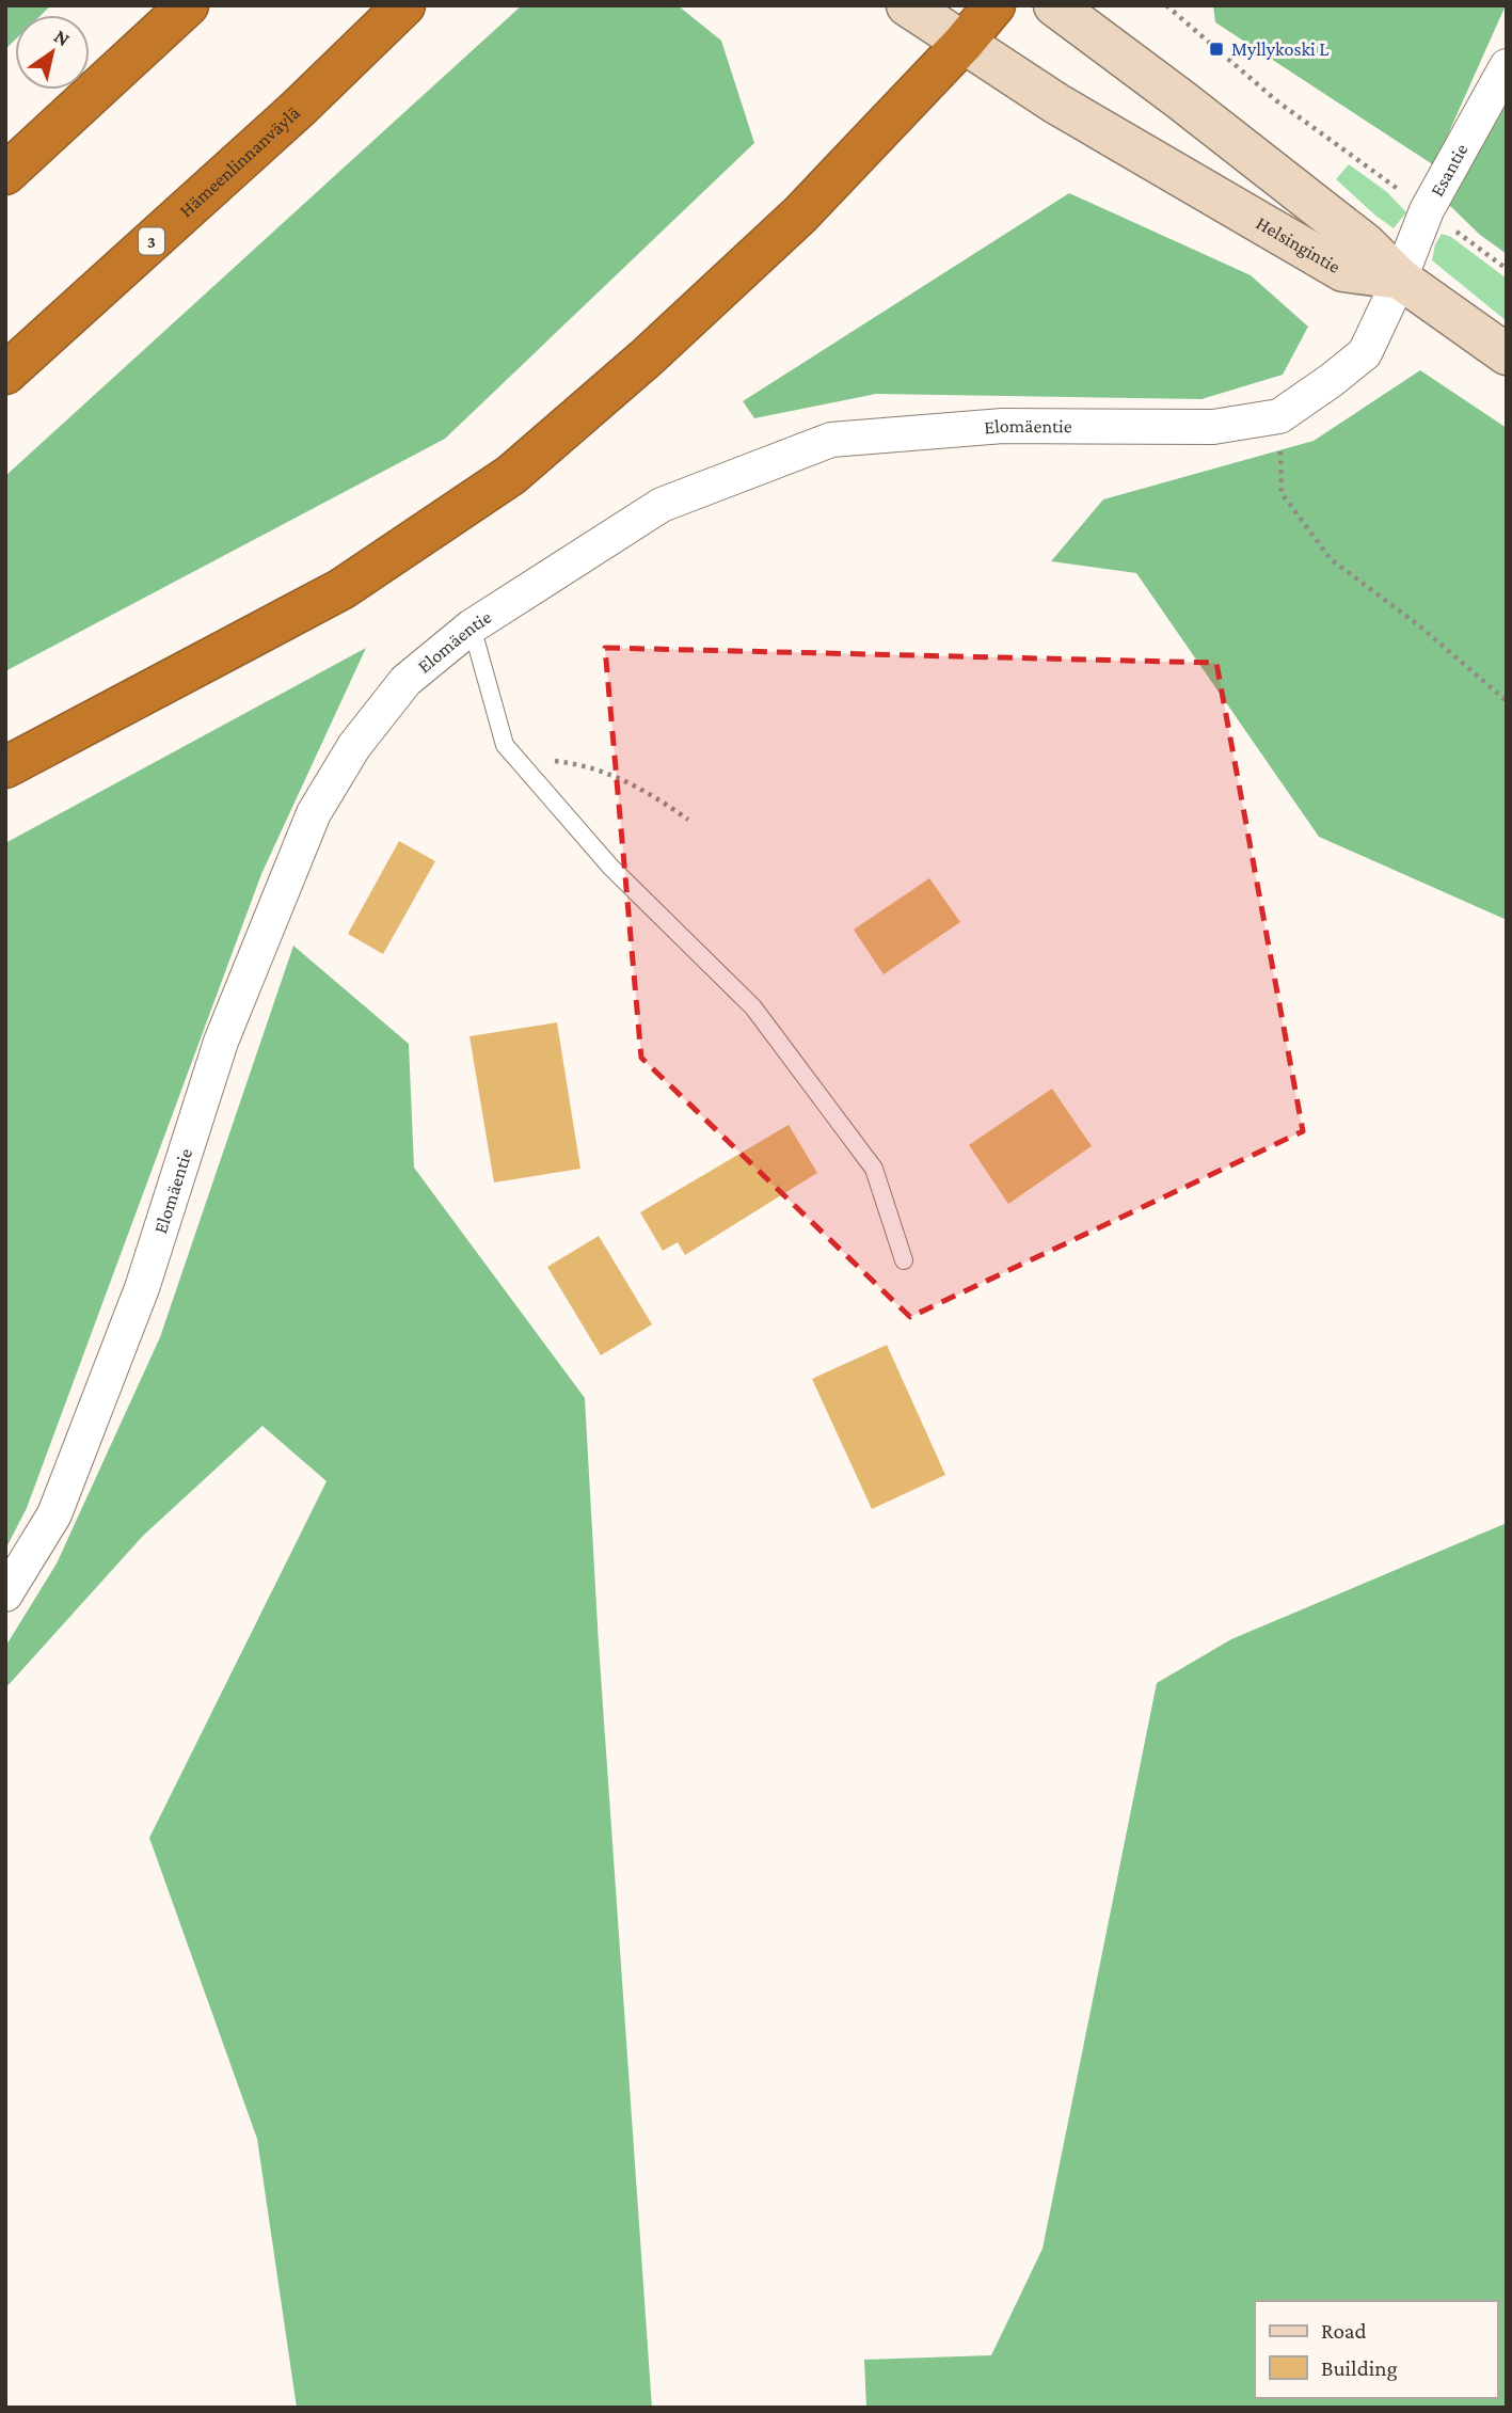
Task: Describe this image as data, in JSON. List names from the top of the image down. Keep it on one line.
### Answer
{"streets":{"highway":["Hämeenlinnanväylä","3"],"main road":["Helsingintie"],"street":["Esantie","Elomäentie"]},"crossings":[["Esantie","Helsingintie"],["Esantie","Elomäentie"],["Helsingintie","Elomäentie"]],"places":{"transit":["Myllykoski L"]},"legend":["Road","Building"],"north":"top right"}
